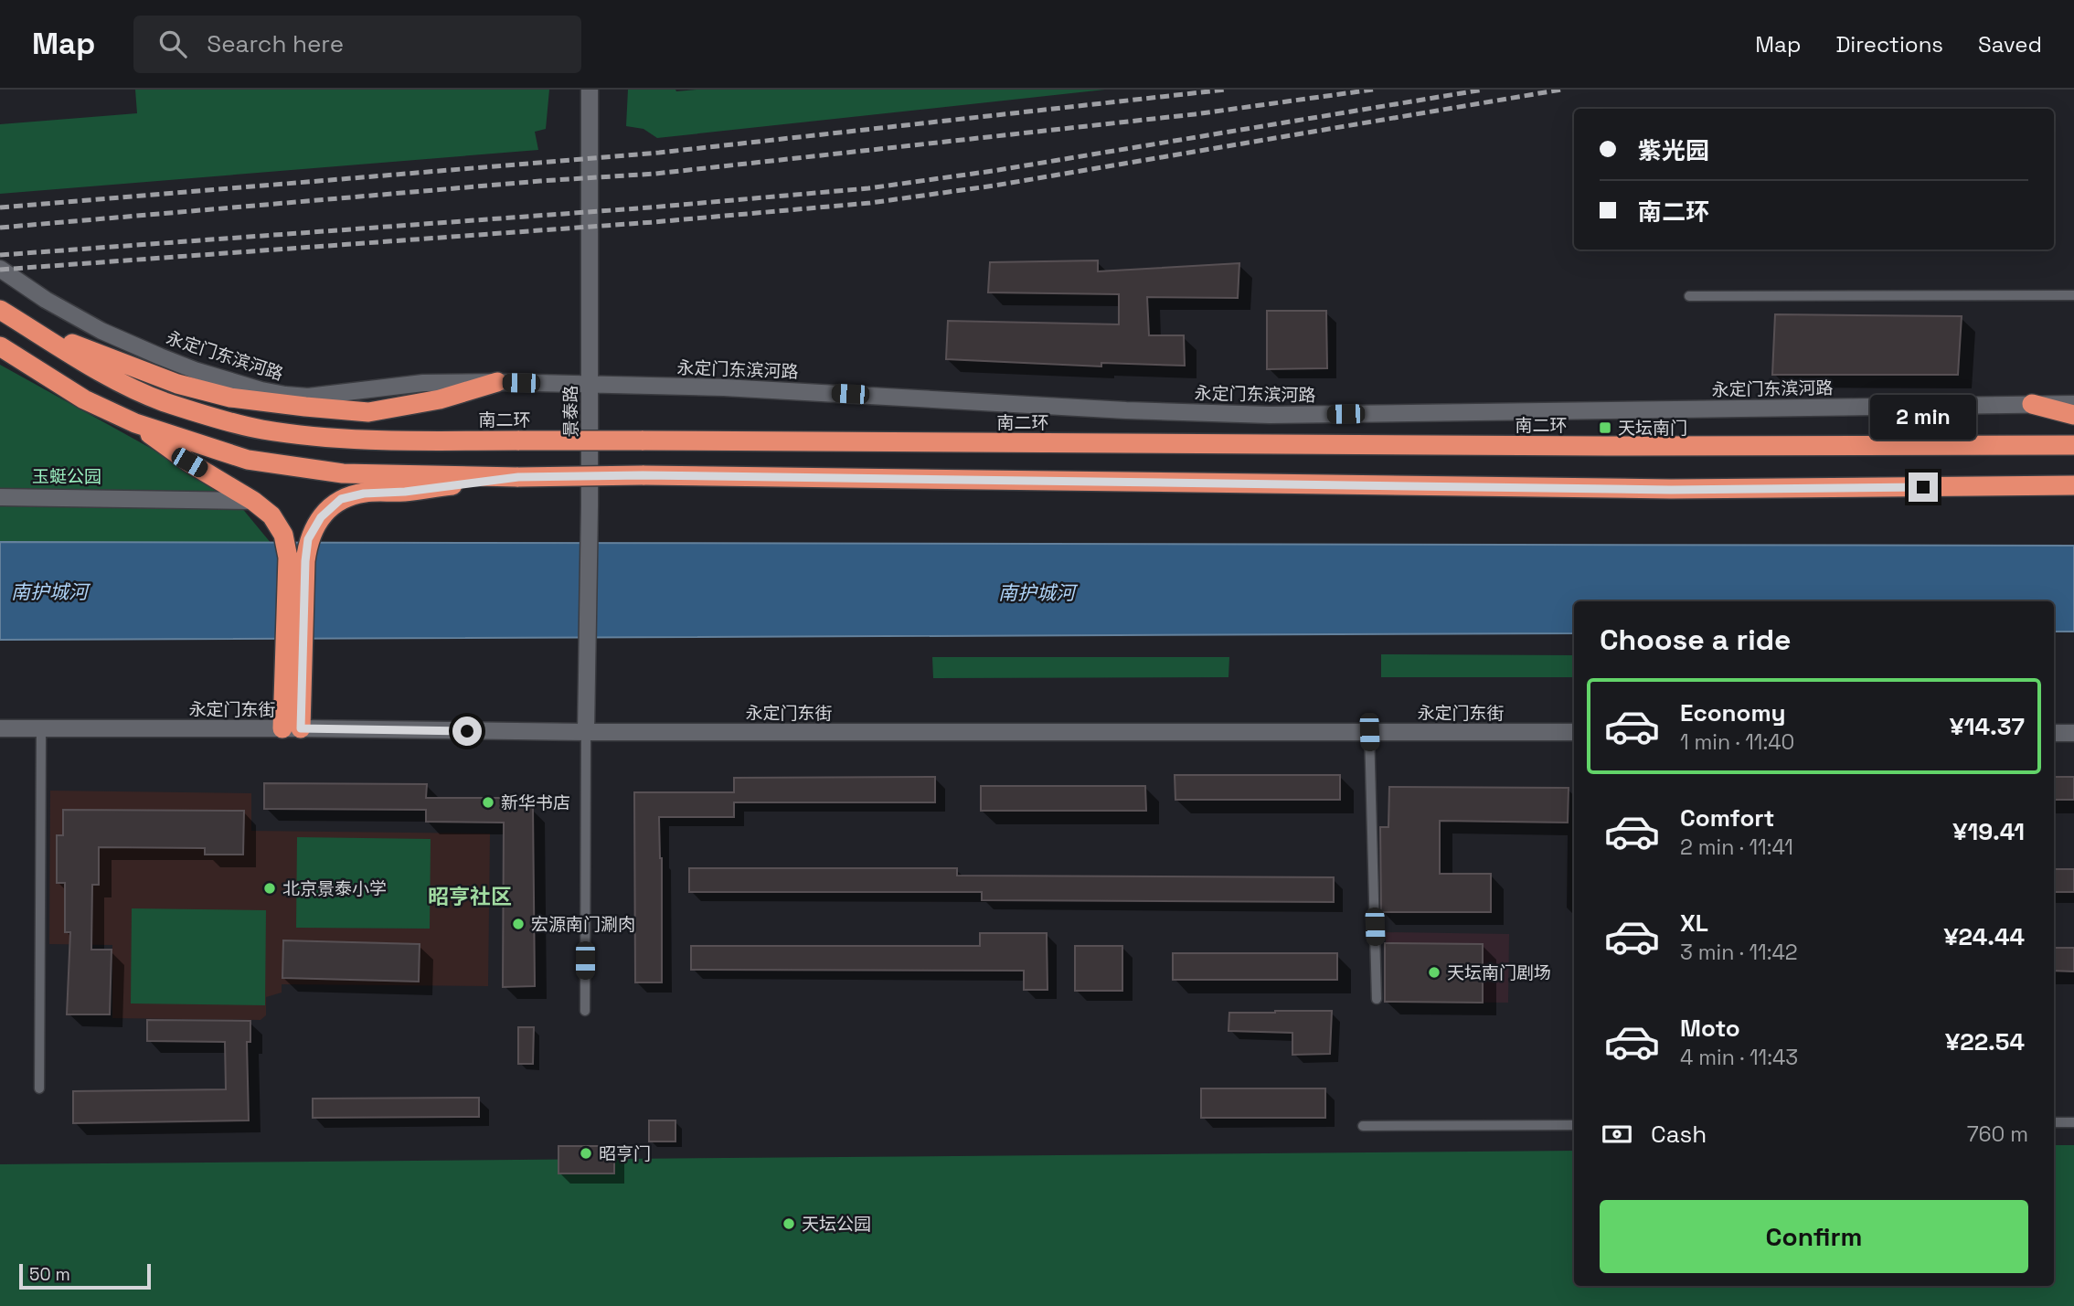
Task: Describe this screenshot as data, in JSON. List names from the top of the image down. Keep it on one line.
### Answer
{"streets":{"highway":["南二环"],"street":["永定门东滨河路","景泰路","永定门东街"]},"crossings":[["永定门东滨河路","景泰路"],["景泰路","永定门东街"]],"districts":["昭亨社区"],"water":["南护城河"],"parks":["玉蜓公园"],"places":{"transit":["天坛南门"],"other":["新华书店","北京景泰小学","宏源南门涮肉","天坛南门剧场","昭亨门","天坛公园"]},"scale_bar":"50 m","page":{"header":"Map","search":"Search here","nav":["Map","Directions","Saved"],"banner":["紫光园","南二环"],"bubble":"2 min","heading":"Choose a ride","list":[{"name":"Economy","note":"1 min · 11:40","value":"¥14.37"},{"name":"Comfort","note":"2 min · 11:41","value":"¥19.41"},{"name":"XL","note":"3 min · 11:42","value":"¥24.44"},{"name":"Moto","note":"4 min · 11:43","value":"¥22.54"}],"pay":["Cash","760 m"],"buttons":"Confirm","scale":"50 m"}}
